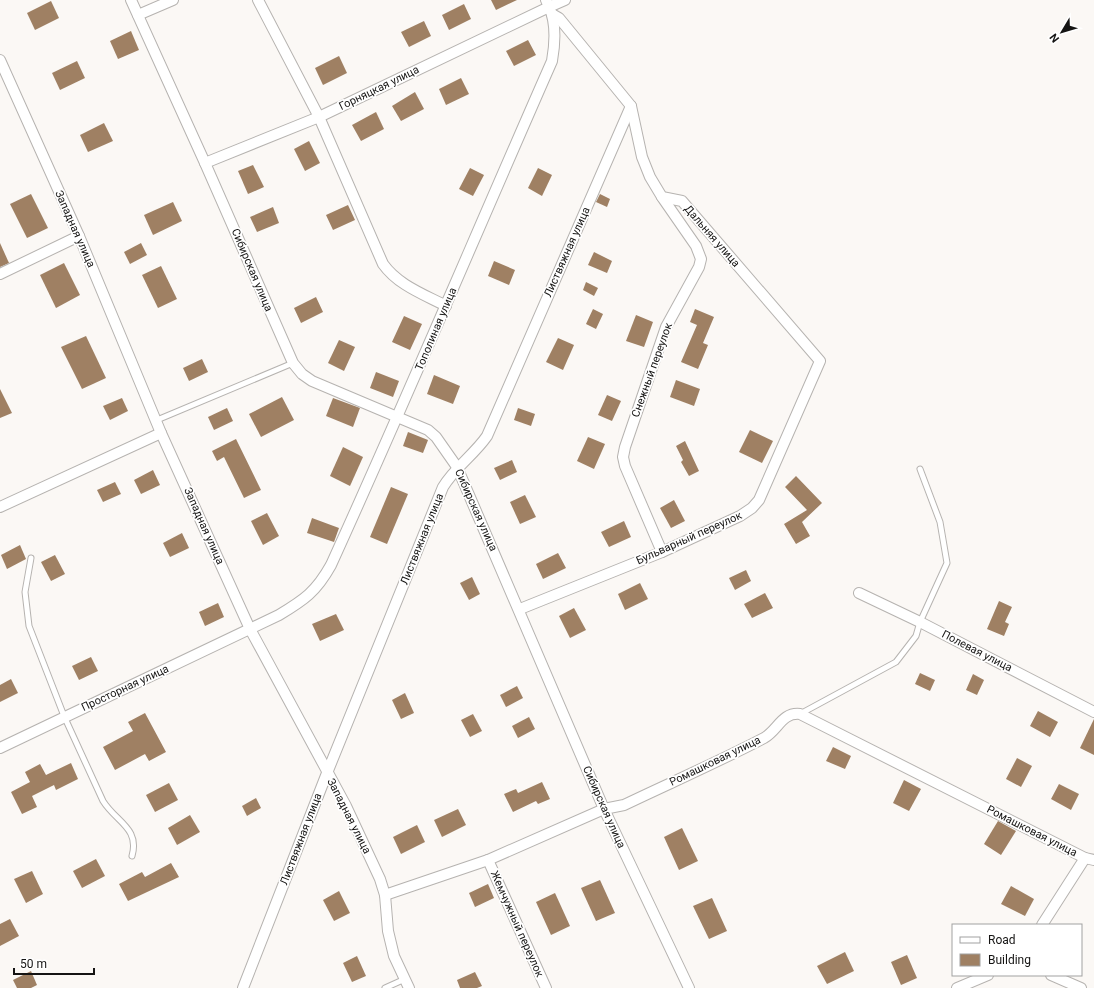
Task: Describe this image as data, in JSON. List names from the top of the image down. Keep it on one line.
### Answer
{"streets":{"street":["Горняцкая улица","Западная улица","Дальняя улица","Листвяжная улица","Сибирская улица","Тополиная улица","Снежный переулок","Бульварный переулок","Полевая улица","Просторная улица","Ромашковая улица","Жемчужный переулок"]},"crossings":[["Горняцкая улица","Сибирская улица"],["Горняцкая улица","Тополиная улица"],["Западная улица","Листвяжная улица"],["Западная улица","Тополиная улица"],["Западная улица","Просторная улица"],["Западная улица","Ромашковая улица"],["Дальняя улица","Снежный переулок"],["Дальняя улица","Бульварный переулок"],["Листвяжная улица","Сибирская улица"],["Сибирская улица","Тополиная улица"],["Сибирская улица","Бульварный переулок"],["Сибирская улица","Ромашковая улица"],["Тополиная улица","Просторная улица"],["Снежный переулок","Бульварный переулок"],["Ромашковая улица","Жемчужный переулок"]],"legend":["Road","Building"],"scale_bar":"50 m","north":"bottom left"}
